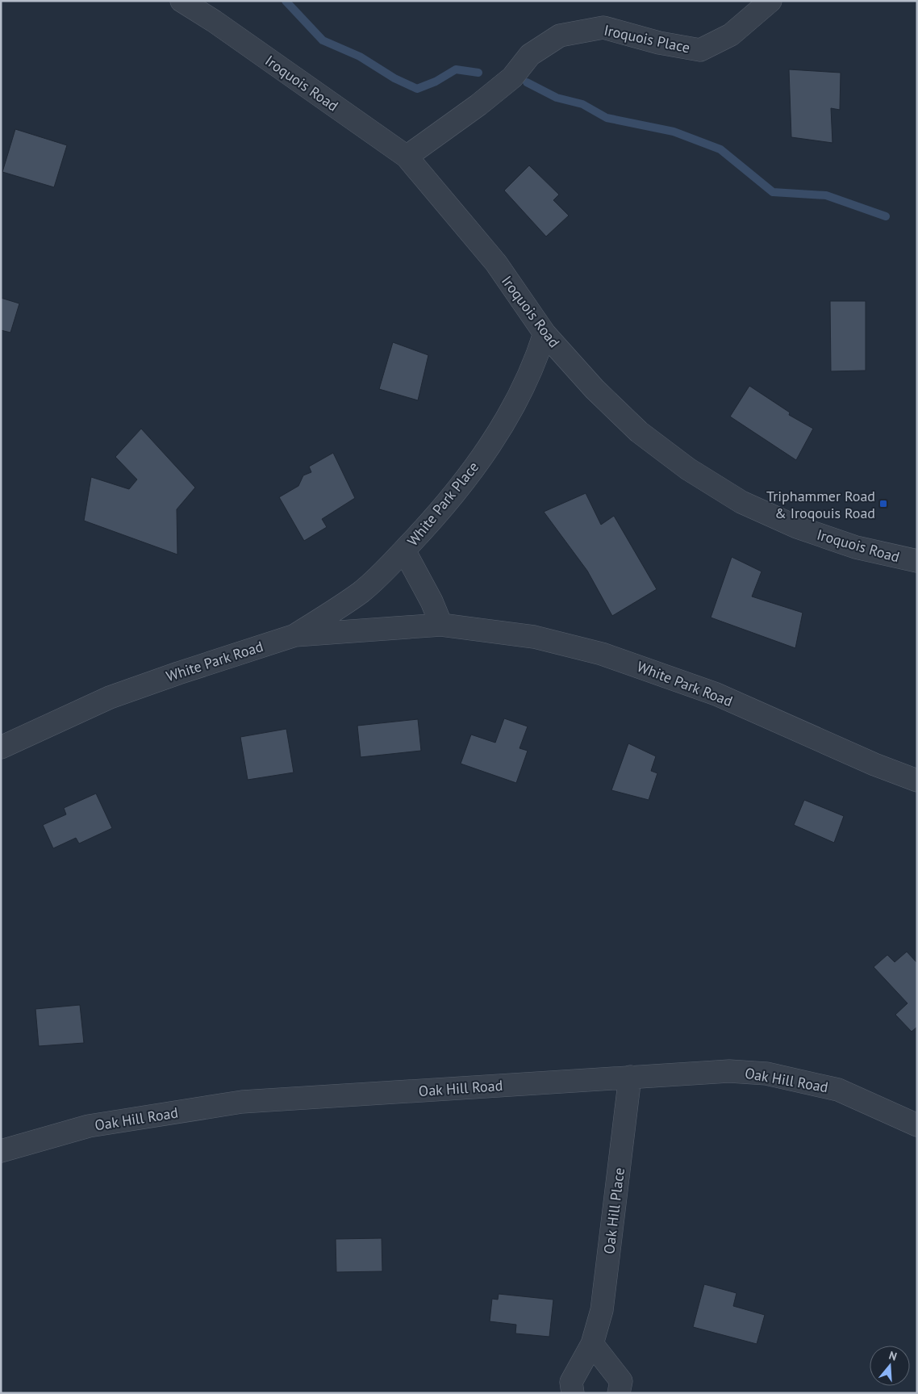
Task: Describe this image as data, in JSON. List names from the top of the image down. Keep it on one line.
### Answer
{"streets":{"street":["Iroquois Place","Iroquois Road","White Park Place","White Park Road","Oak Hill Road","Oak Hill Place"]},"crossings":[["Iroquois Place","Iroquois Road"],["Iroquois Road","White Park Place"],["White Park Place","White Park Road"],["Oak Hill Road","Oak Hill Place"]],"places":{"transit":["Triphammer Road & Iroqouis Road"]},"north":"top"}
